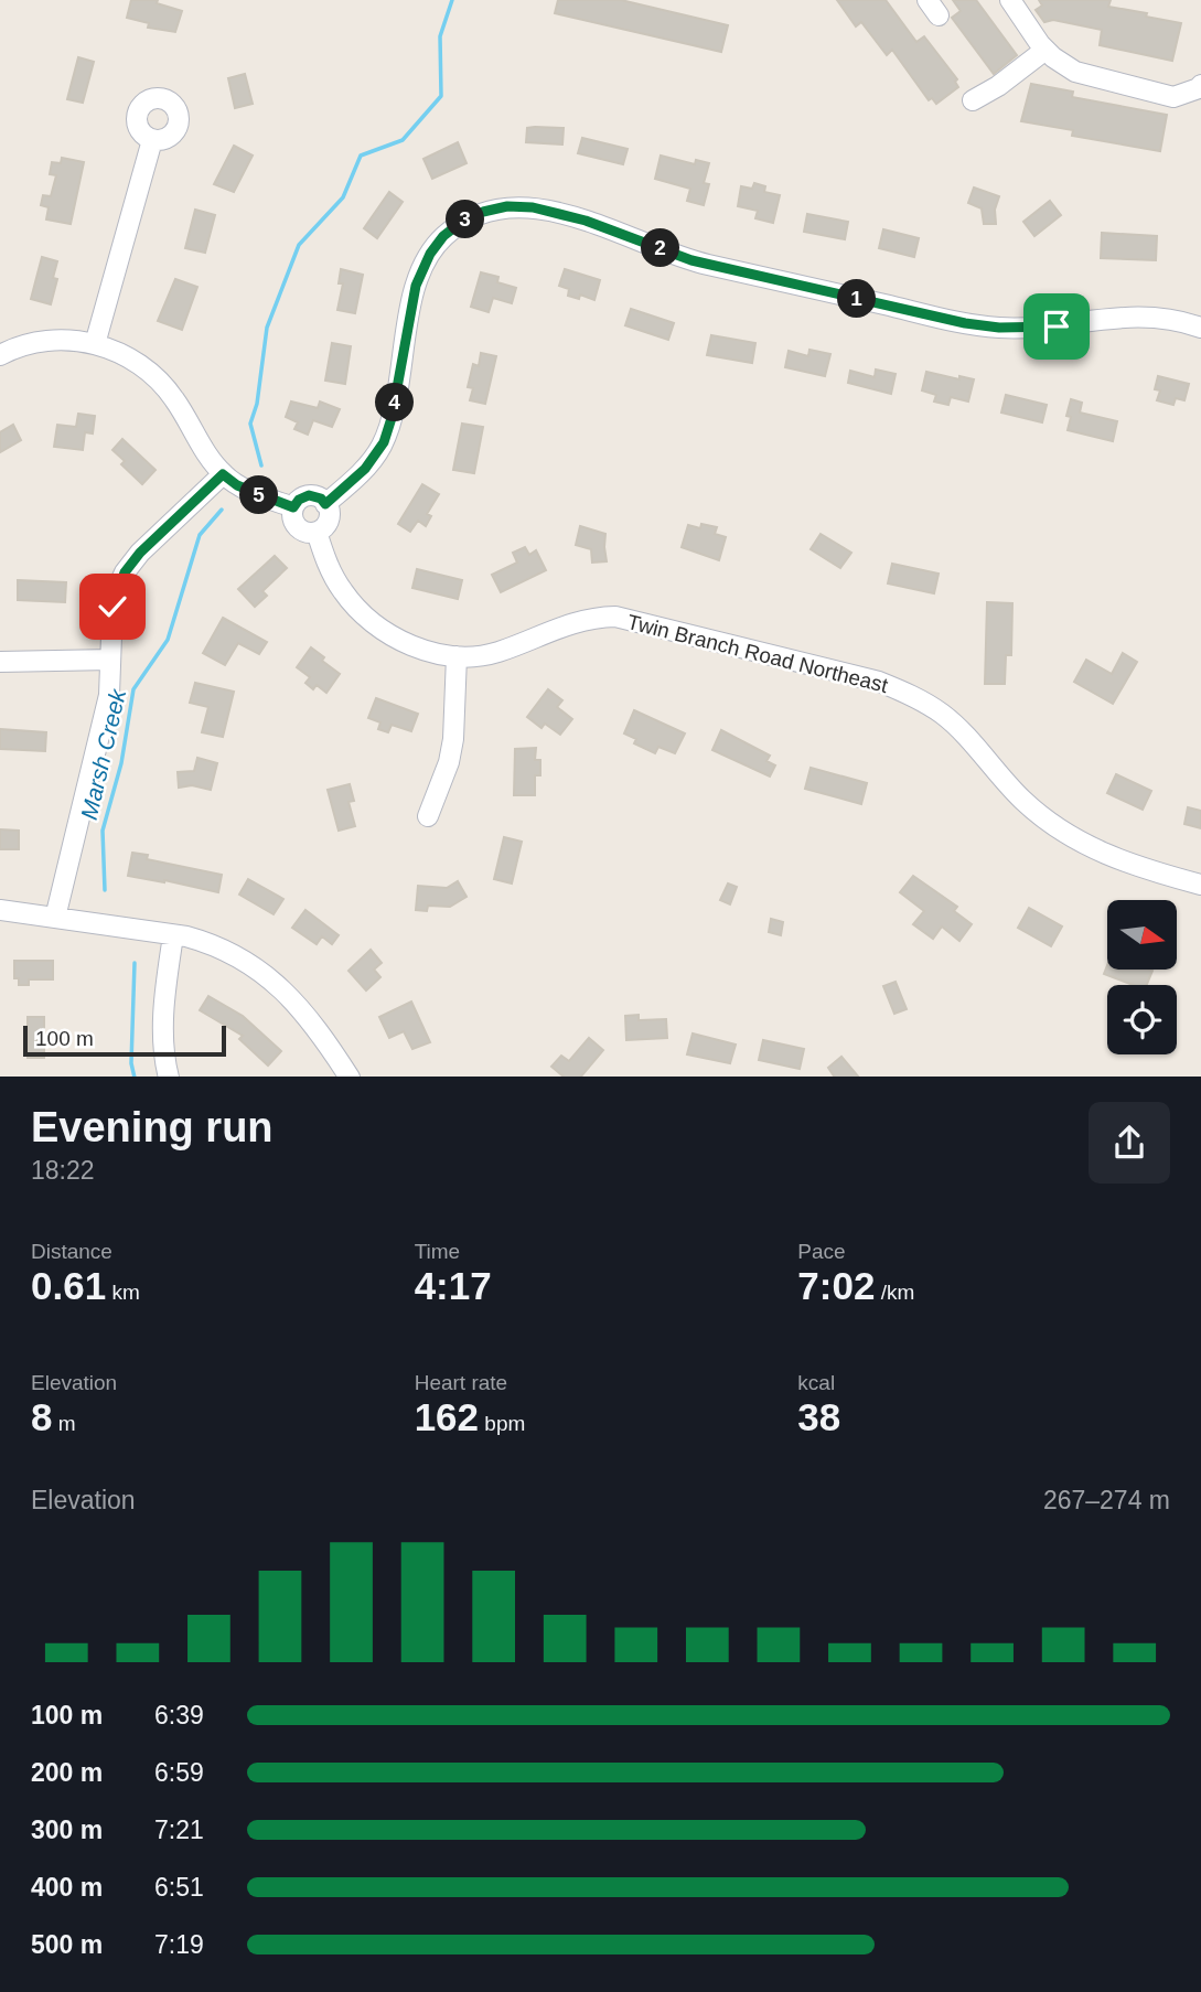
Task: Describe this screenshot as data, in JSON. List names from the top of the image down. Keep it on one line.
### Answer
{"streets":{"street":["Twin Branch Road Northeast"]},"water":["Marsh Creek"],"scale_bar":"100 m","north":"right","page":{"pins":["3","2","1","4","5"],"scale":"100 m","heading":["Evening run","18:22"],"stats":[["Distance","0.61 km"],["Time","4:17"],["Pace","7:02 /km"],["Elevation","8 m"],["Heart rate","162 bpm"],["kcal","38"]],"chart":["Elevation","267–274 m"],"list":[{"name":"100 m","note":"6:39"},{"name":"200 m","note":"6:59"},{"name":"300 m","note":"7:21"},{"name":"400 m","note":"6:51"},{"name":"500 m","note":"7:19"}]}}
